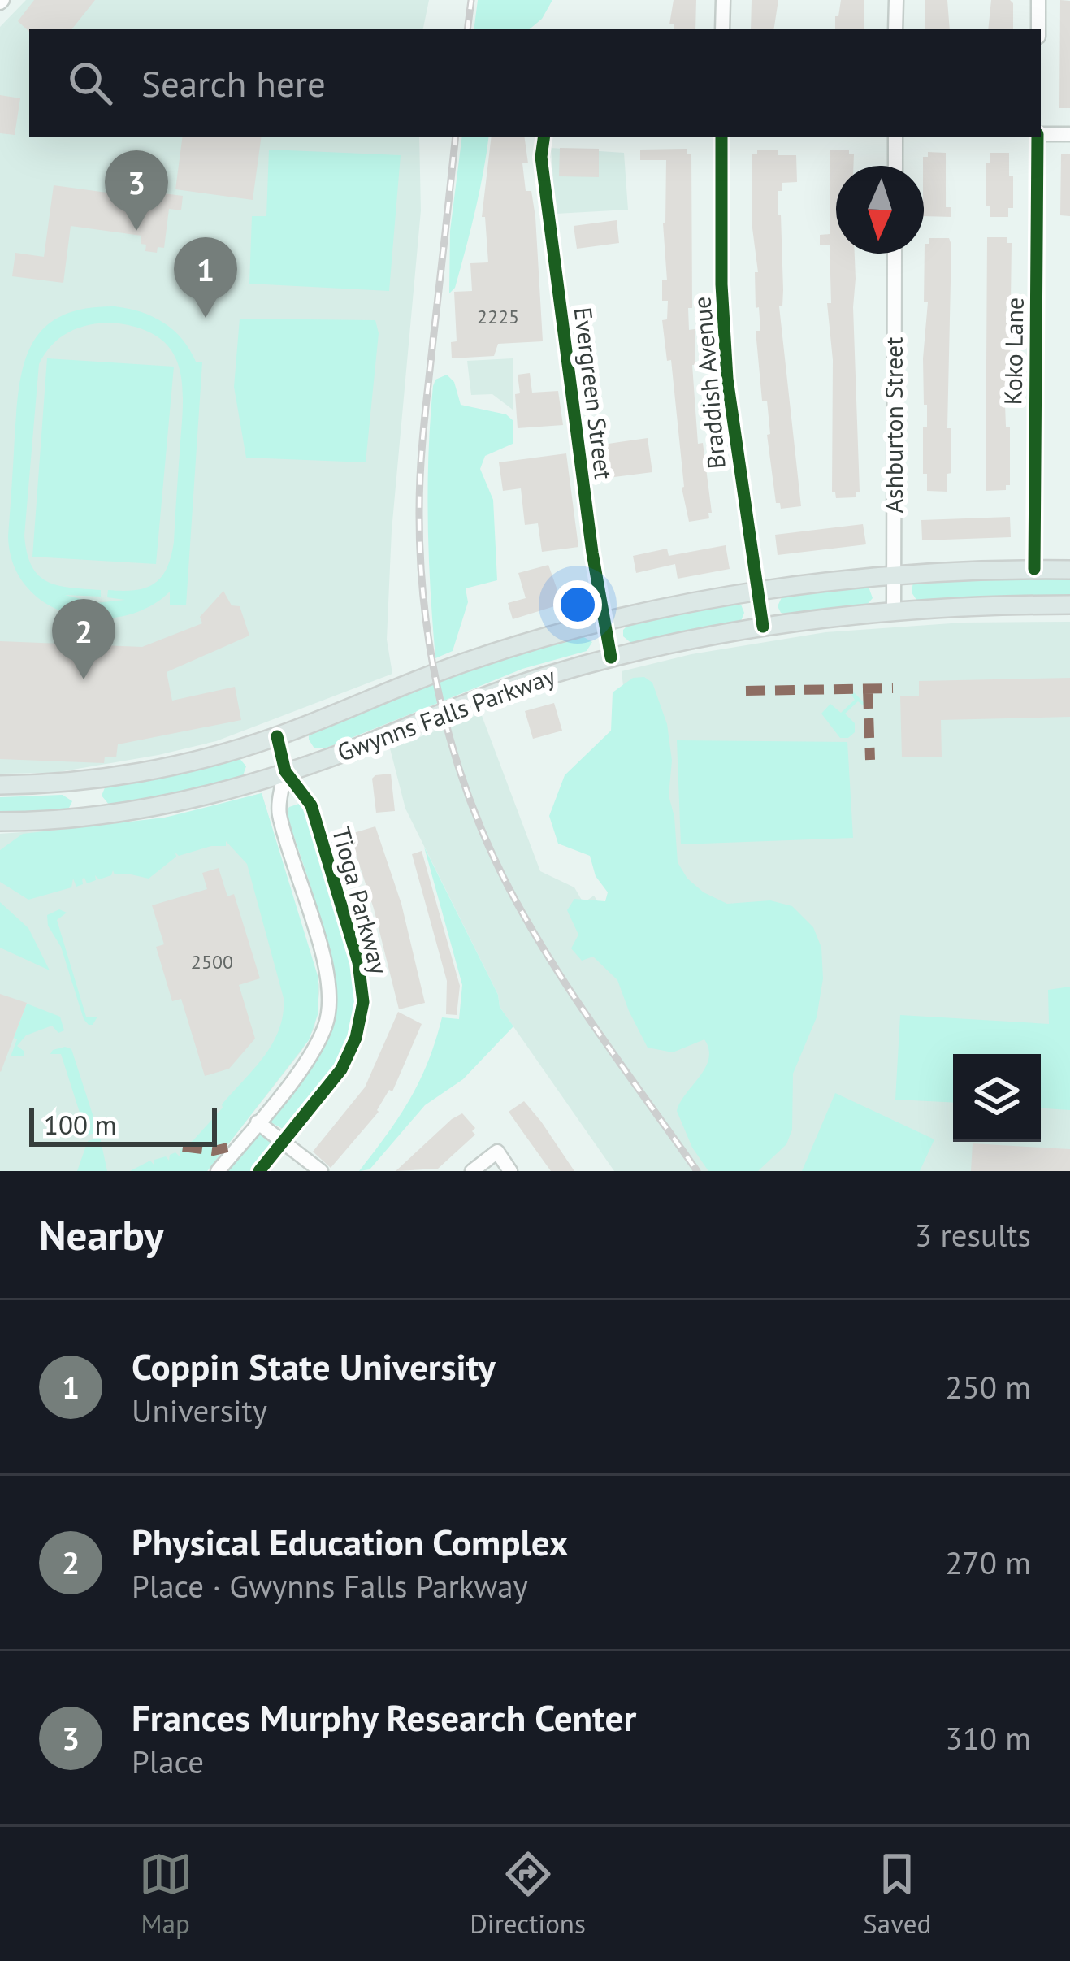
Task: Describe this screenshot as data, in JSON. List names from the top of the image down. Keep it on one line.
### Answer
{"streets":{"main road":["Gwynns Falls Parkway"],"street":["Koko Lane","Braddish Avenue","Evergreen Street","Ashburton Street","Tioga Parkway"]},"crossings":[["Koko Lane","Gwynns Falls Parkway"],["Braddish Avenue","Gwynns Falls Parkway"],["Evergreen Street","Gwynns Falls Parkway"],["Ashburton Street","Gwynns Falls Parkway"],["Gwynns Falls Parkway","Tioga Parkway"]],"house_numbers":["2225","2500"],"scale_bar":"100 m","north":"bottom","page":{"search":"Search here","pins":["3","1","2"],"scale":"100 m","heading":["Nearby","3 results"],"list":[{"mark":"1","name":"Coppin State University","note":"University","value":"250 m"},{"mark":"2","name":"Physical Education Complex","note":"Place · Gwynns Falls Parkway","value":"270 m"},{"mark":"3","name":"Frances Murphy Research Center","note":"Place","value":"310 m"}],"nav":["Map","Directions","Saved"]}}
